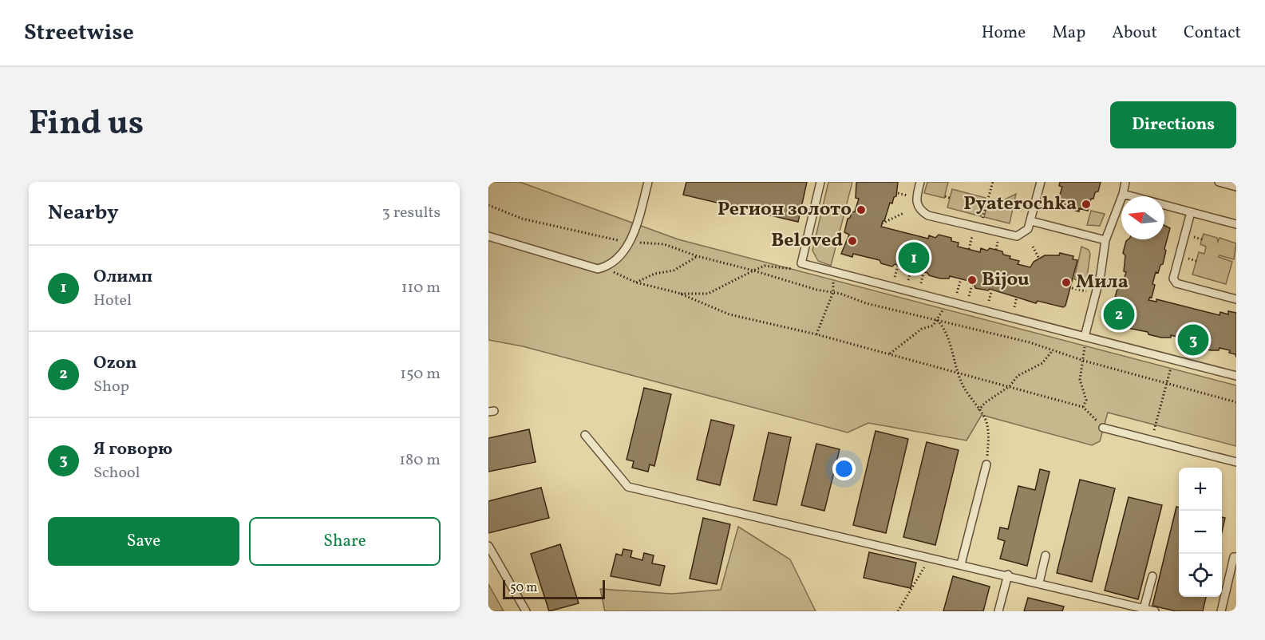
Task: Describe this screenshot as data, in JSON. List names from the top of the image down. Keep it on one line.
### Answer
{"places":["Pyaterochka","Регион золото","Beloved","Bijou","Мила"],"scale_bar":"50 m","north":"left","page":{"header":"Streetwise","nav":["Home","Map","About","Contact"],"title":"Find us","buttons":["Directions",["Save","Share"]],"heading":["Nearby","3 results"],"pins":["1","2","3"],"list":[{"mark":"1","name":"Олимп","note":"Hotel","value":"110 m"},{"mark":"2","name":"Ozon","note":"Shop","value":"150 m"},{"mark":"3","name":"Я говорю","note":"School","value":"180 m"}],"map_buttons":["+","−"],"scale":"50 m"}}
